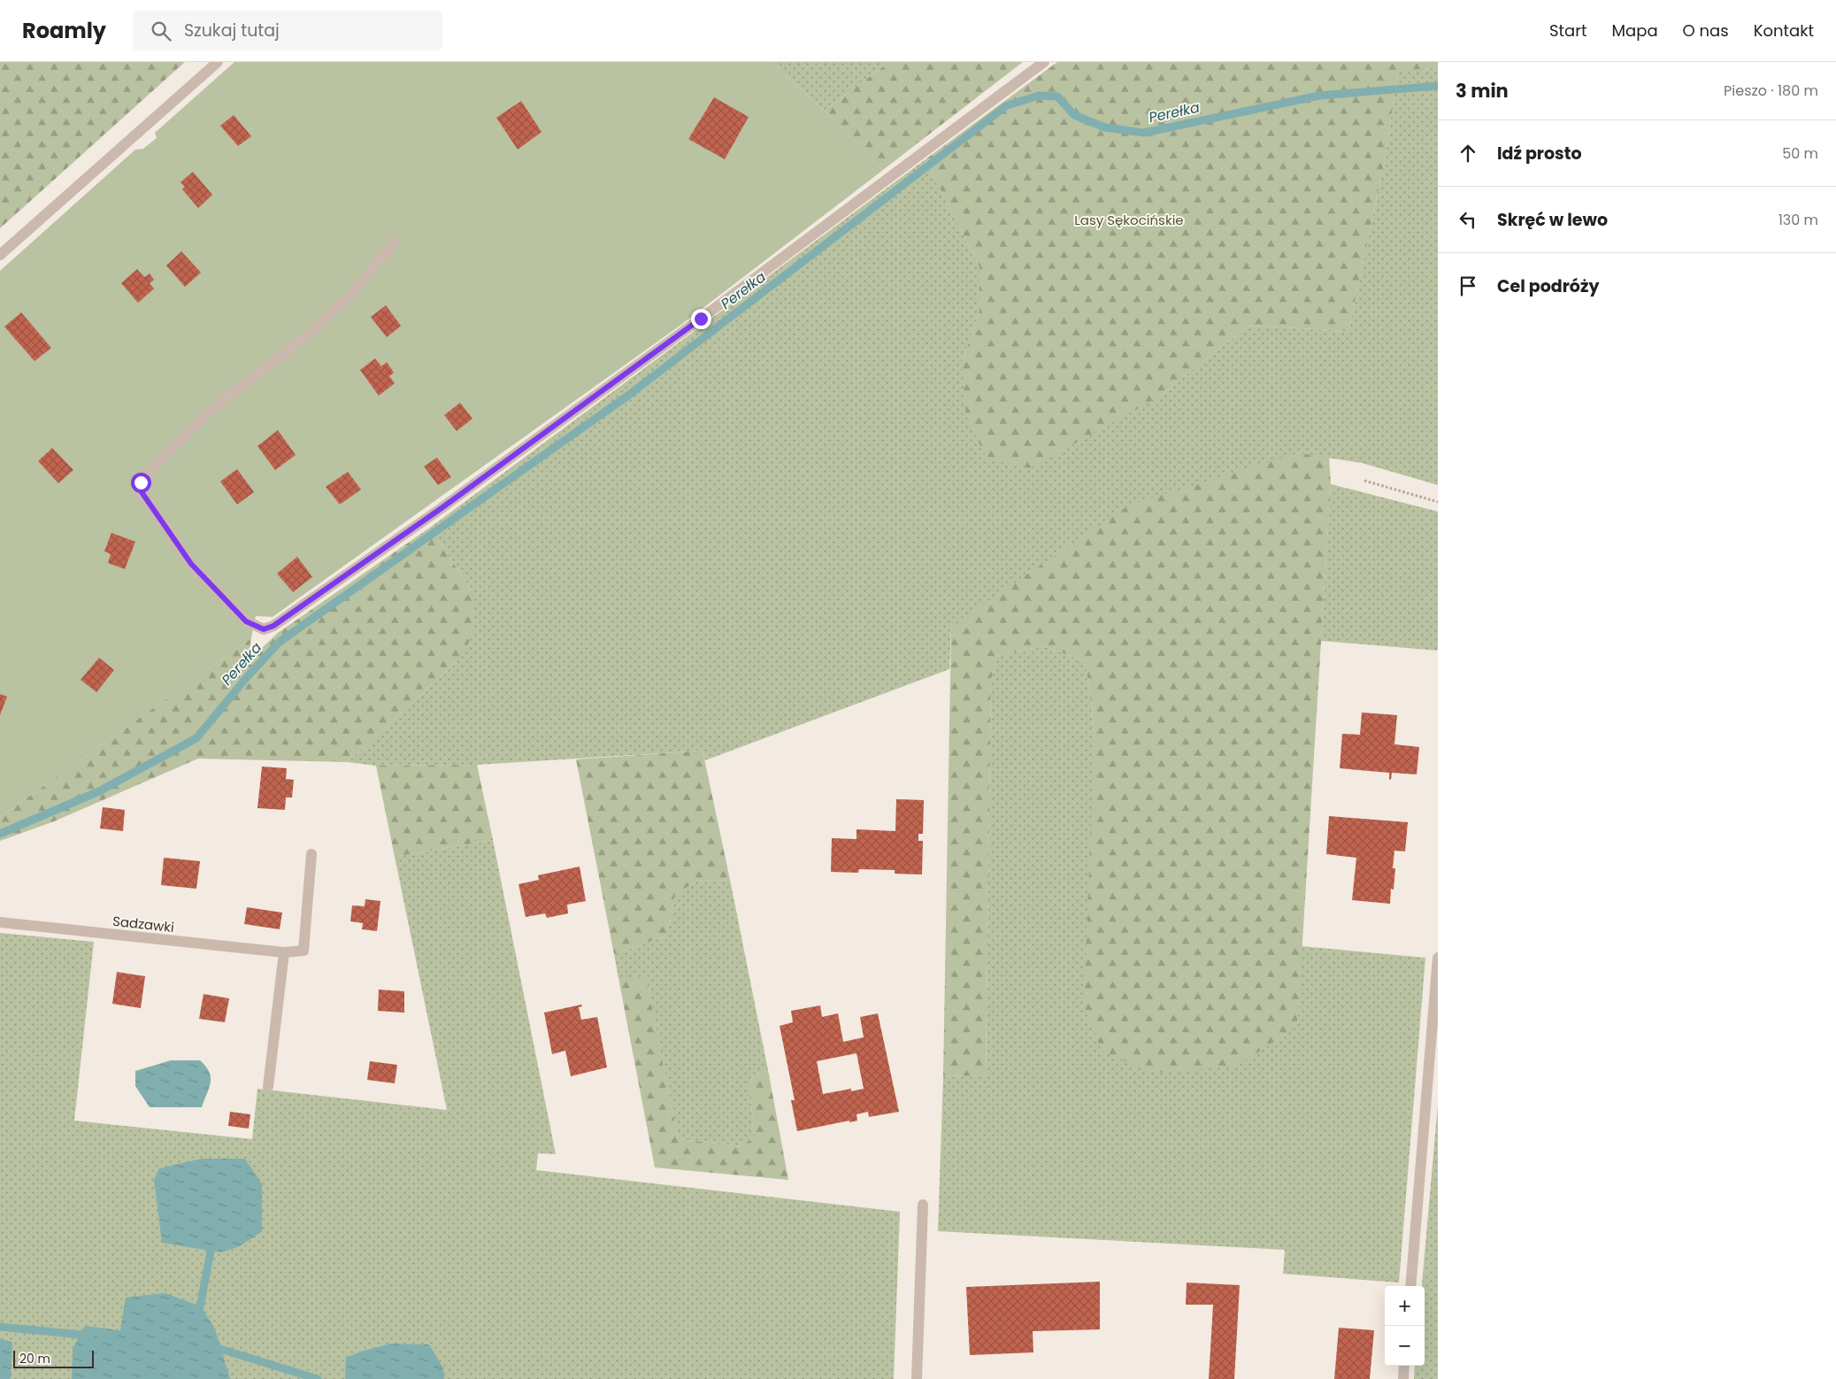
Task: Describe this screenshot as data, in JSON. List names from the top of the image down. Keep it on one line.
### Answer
{"streets":{"street":["Sadzawki"]},"water":["Perełka"],"parks":["Lasy Sękocińskie"],"scale_bar":"20 m","page":{"header":"Roamly","search":"Szukaj tutaj","nav":["Start","Mapa","O nas","Kontakt"],"heading":["3 min","Pieszo · 180 m"],"list":[["Idź prosto","50 m"],["Skręć w lewo","130 m"],"Cel podróży"],"map_buttons":["+","−"],"scale":"20 m"}}
